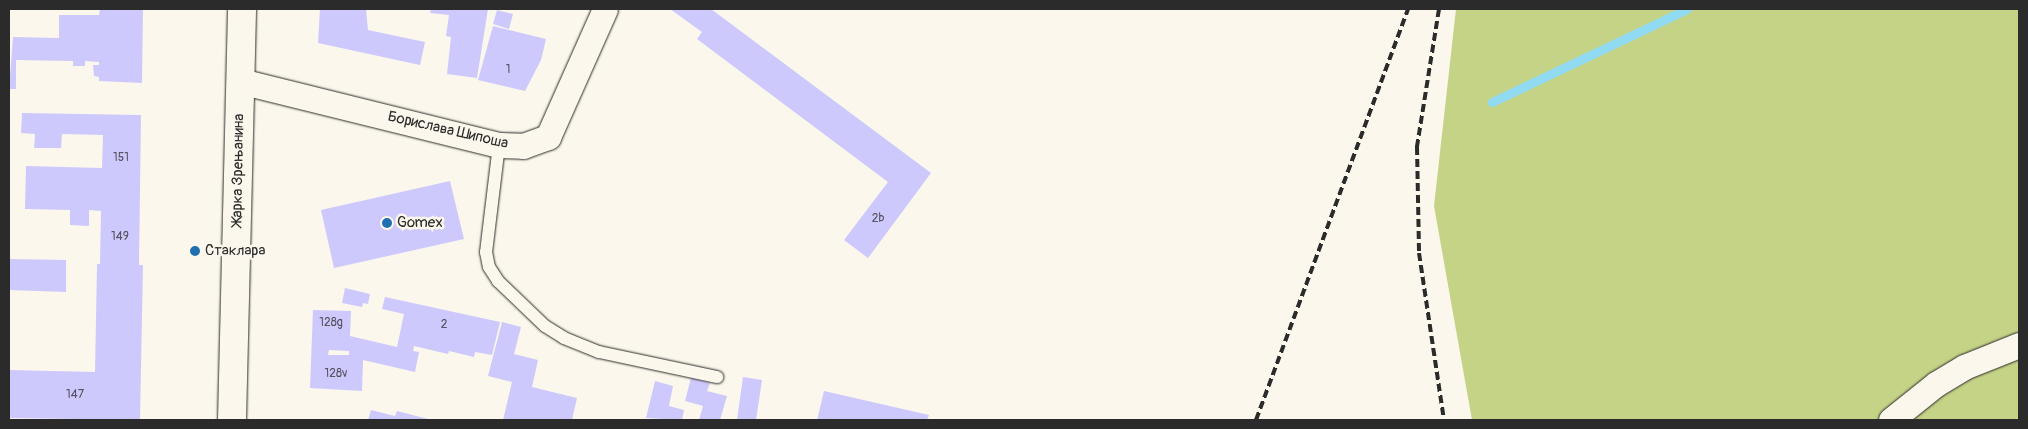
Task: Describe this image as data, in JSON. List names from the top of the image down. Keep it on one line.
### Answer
{"streets":{"street":["Борислава Шипоша","Жарка Зрењанина"]},"crossings":[["Борислава Шипоша","Жарка Зрењанина"]],"places":["Gomex","Стаклара"],"house_numbers":["1","151","2b","149","128g","2","128v","147"]}
